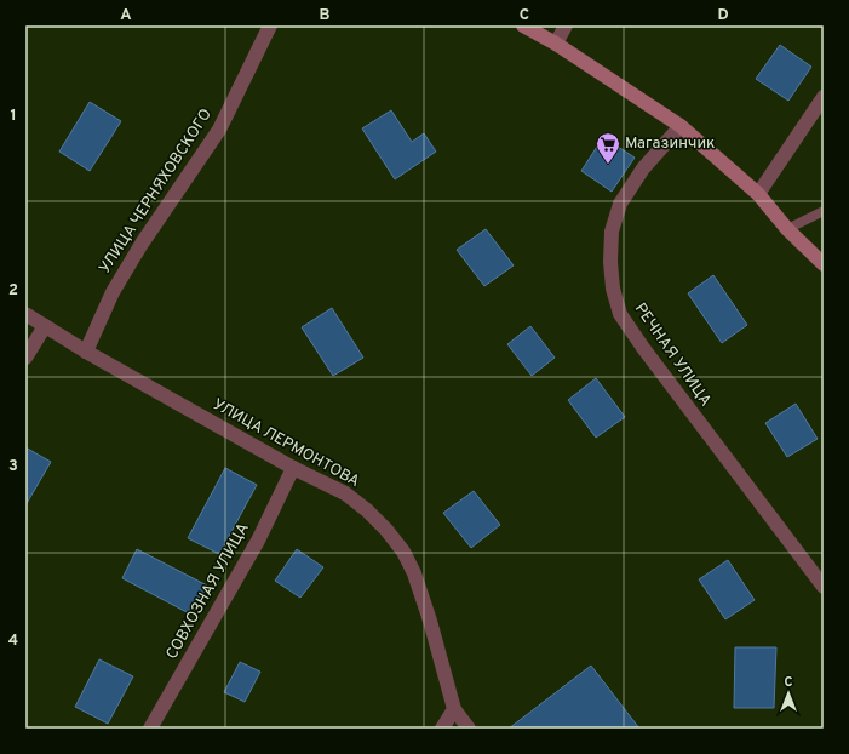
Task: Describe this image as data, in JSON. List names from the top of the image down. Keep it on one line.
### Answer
{"streets":{"street":["УЛИЦА ЧЕРНЯХОВСКОГО","РЕЧНАЯ УЛИЦА","УЛИЦА ЛЕРМОНТОВА","СОВХОЗНАЯ УЛИЦА"]},"crossings":[["УЛИЦА ЧЕРНЯХОВСКОГО","УЛИЦА ЛЕРМОНТОВА"],["УЛИЦА ЛЕРМОНТОВА","СОВХОЗНАЯ УЛИЦА"]],"places":{"supermarket":["Магазинчик"]},"north":"top","grid":{"columns":["A","B","C","D"],"rows":["1","2","3","4"]}}
